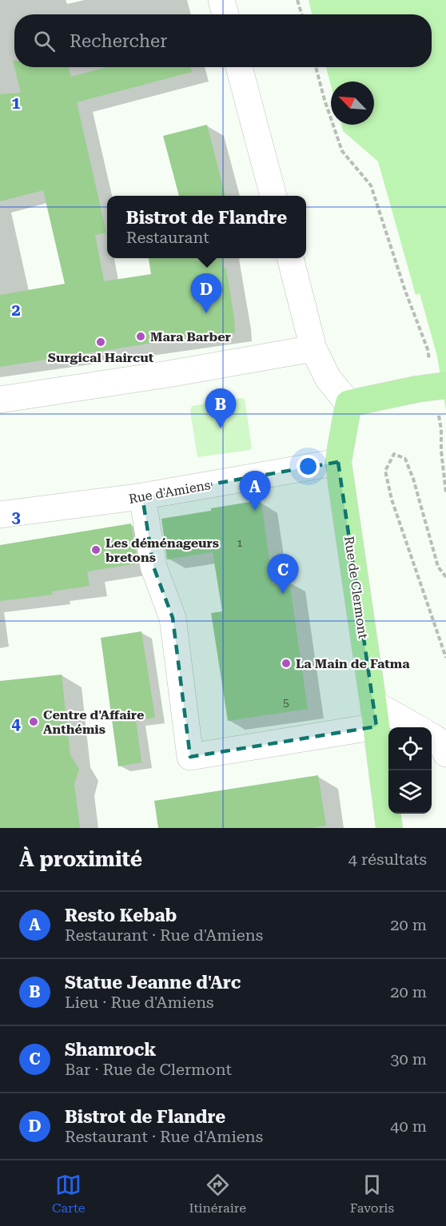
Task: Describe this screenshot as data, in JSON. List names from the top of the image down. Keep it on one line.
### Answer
{"streets":{"main road":["Rue de Clermont"],"street":["Rue d'Amiens"]},"crossings":[["Rue d'Amiens","Rue de Clermont"]],"places":["Mara Barber","Surgical Haircut","Les déménageurs bretons","La Main de Fatma","Centre d'Affaire Anthémis"],"house_numbers":["1","5"],"north":"top left","page":{"search":"Rechercher","popup":["Bistrot de Flandre","Restaurant"],"pins":["D","B","A","C"],"heading":["À proximité","4 résultats"],"list":[{"mark":"A","name":"Resto Kebab","note":"Restaurant · Rue d'Amiens","value":"20 m"},{"mark":"B","name":"Statue Jeanne d'Arc","note":"Lieu · Rue d'Amiens","value":"20 m"},{"mark":"C","name":"Shamrock","note":"Bar · Rue de Clermont","value":"30 m"},{"mark":"D","name":"Bistrot de Flandre","note":"Restaurant · Rue d'Amiens","value":"40 m"}],"nav":["Carte","Itinéraire","Favoris"]},"grid":{"rows":["1","2","3","4"]}}
